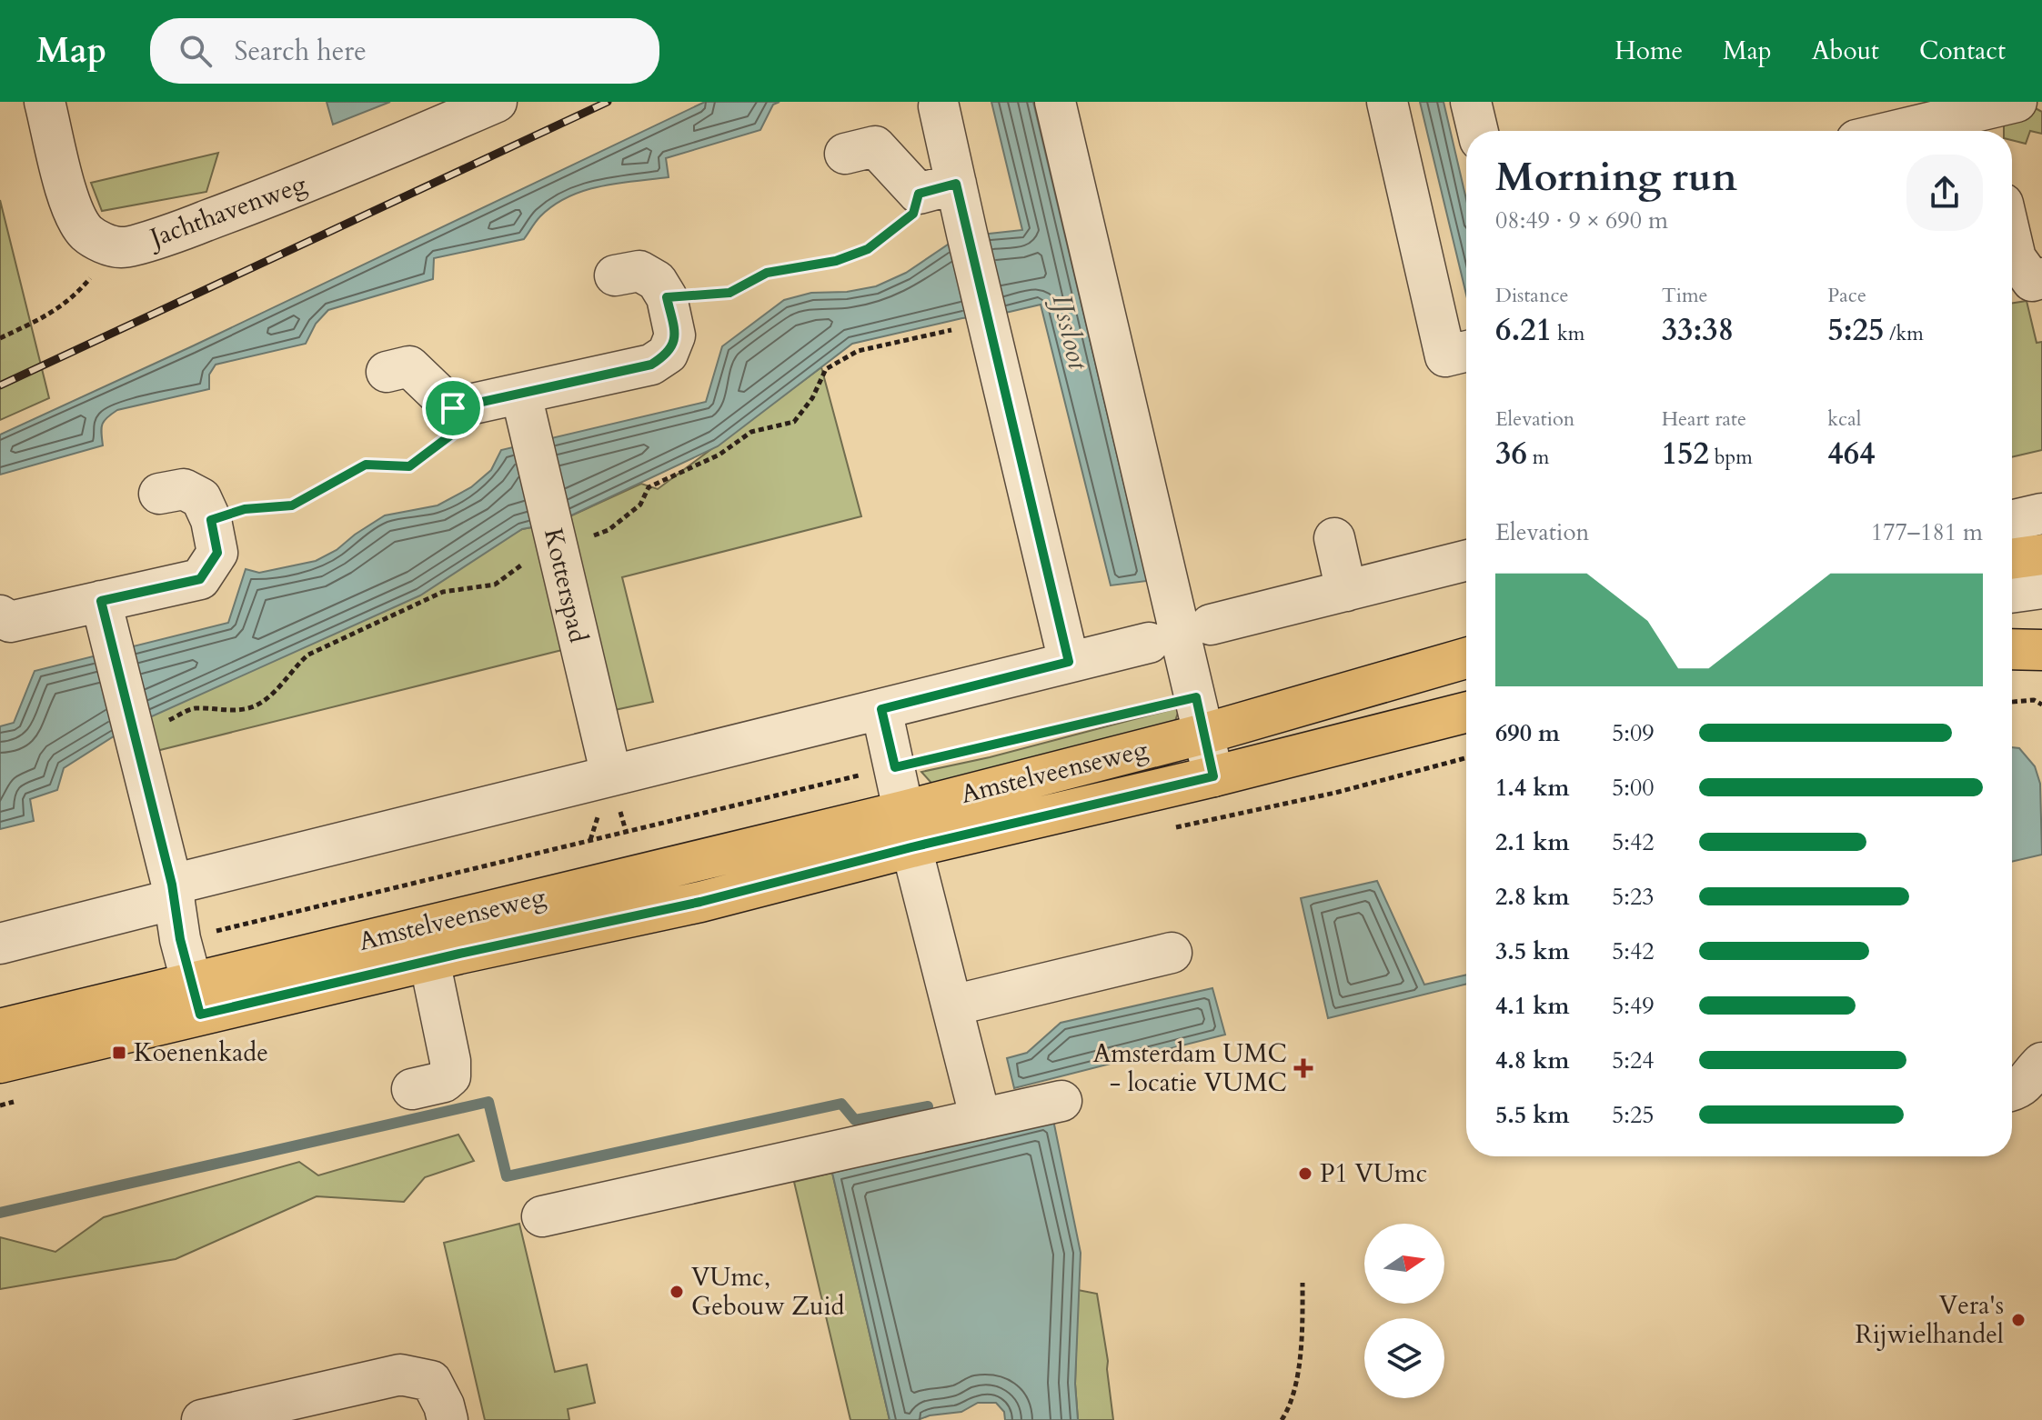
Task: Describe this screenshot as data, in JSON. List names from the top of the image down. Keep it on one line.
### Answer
{"streets":{"main road":["Amstelveenseweg"],"street":["Jachthavenweg","Kotterspad"]},"water":["IJssloot"],"places":{"transit":["Koenenkade"],"health":["Amsterdam UMC - locatie VUMC"],"other":["P1 VUmc","VUmc, Gebouw Zuid","Vera's Rijwielhandel"]},"north":"right","page":{"header":"Map","search":"Search here","nav":["Home","Map","About","Contact"],"heading":["Morning run","08:49 · 9 × 690 m"],"stats":[["Distance","6.21 km"],["Time","33:38"],["Pace","5:25 /km"],["Elevation","36 m"],["Heart rate","152 bpm"],["kcal","464"]],"chart":["Elevation","177–181 m"],"list":[{"name":"690 m","note":"5:09"},{"name":"1.4 km","note":"5:00"},{"name":"2.1 km","note":"5:42"},{"name":"2.8 km","note":"5:23"},{"name":"3.5 km","note":"5:42"},{"name":"4.1 km","note":"5:49"},{"name":"4.8 km","note":"5:24"},{"name":"5.5 km","note":"5:25"}]}}
